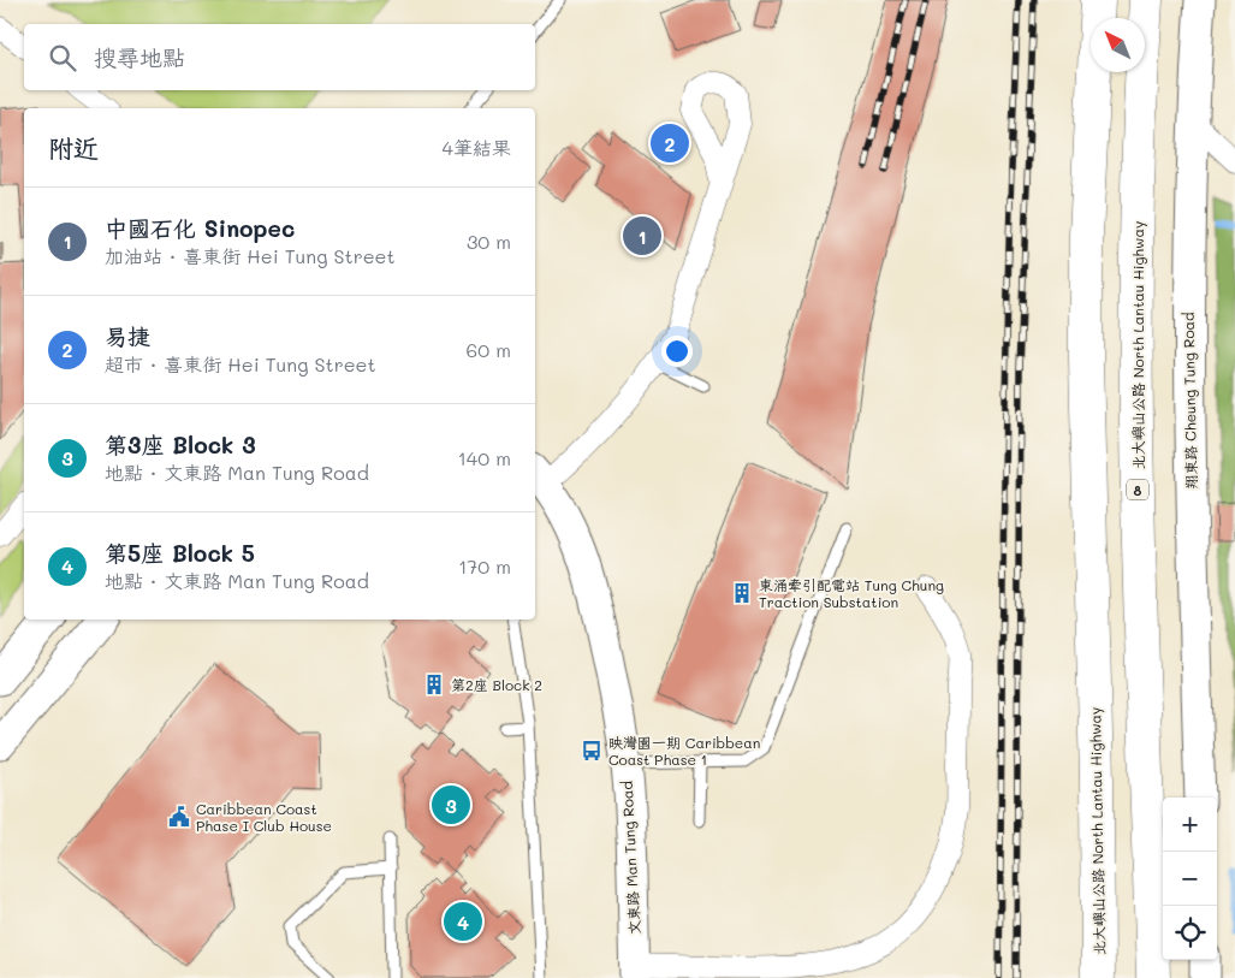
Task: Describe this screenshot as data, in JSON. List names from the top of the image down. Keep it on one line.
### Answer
{"streets":{"highway":["北大嶼山公路 North Lantau Highway","8"],"main road":["翔東路 Cheung Tung Road","文東路 Man Tung Road"]},"places":{"building":["東涌牽引配電站 Tung Chung Traction Substation","第2座 Block 2"],"bus stop":["映灣園一期 Caribbean Coast Phase 1"],"public building":["Caribbean Coast Phase I Club House"]},"north":"top left","page":{"search":"搜尋地點","heading":["附近","4筆結果"],"pins":["2","1","3","4"],"list":[{"mark":"1","name":"中國石化 Sinopec","note":"加油站 · 喜東街 Hei Tung Street","value":"30 m"},{"mark":"2","name":"易捷","note":"超市 · 喜東街 Hei Tung Street","value":"60 m"},{"mark":"3","name":"第3座 Block 3","note":"地點 · 文東路 Man Tung Road","value":"140 m"},{"mark":"4","name":"第5座 Block 5","note":"地點 · 文東路 Man Tung Road","value":"170 m"}],"map_buttons":["+","−"]}}
